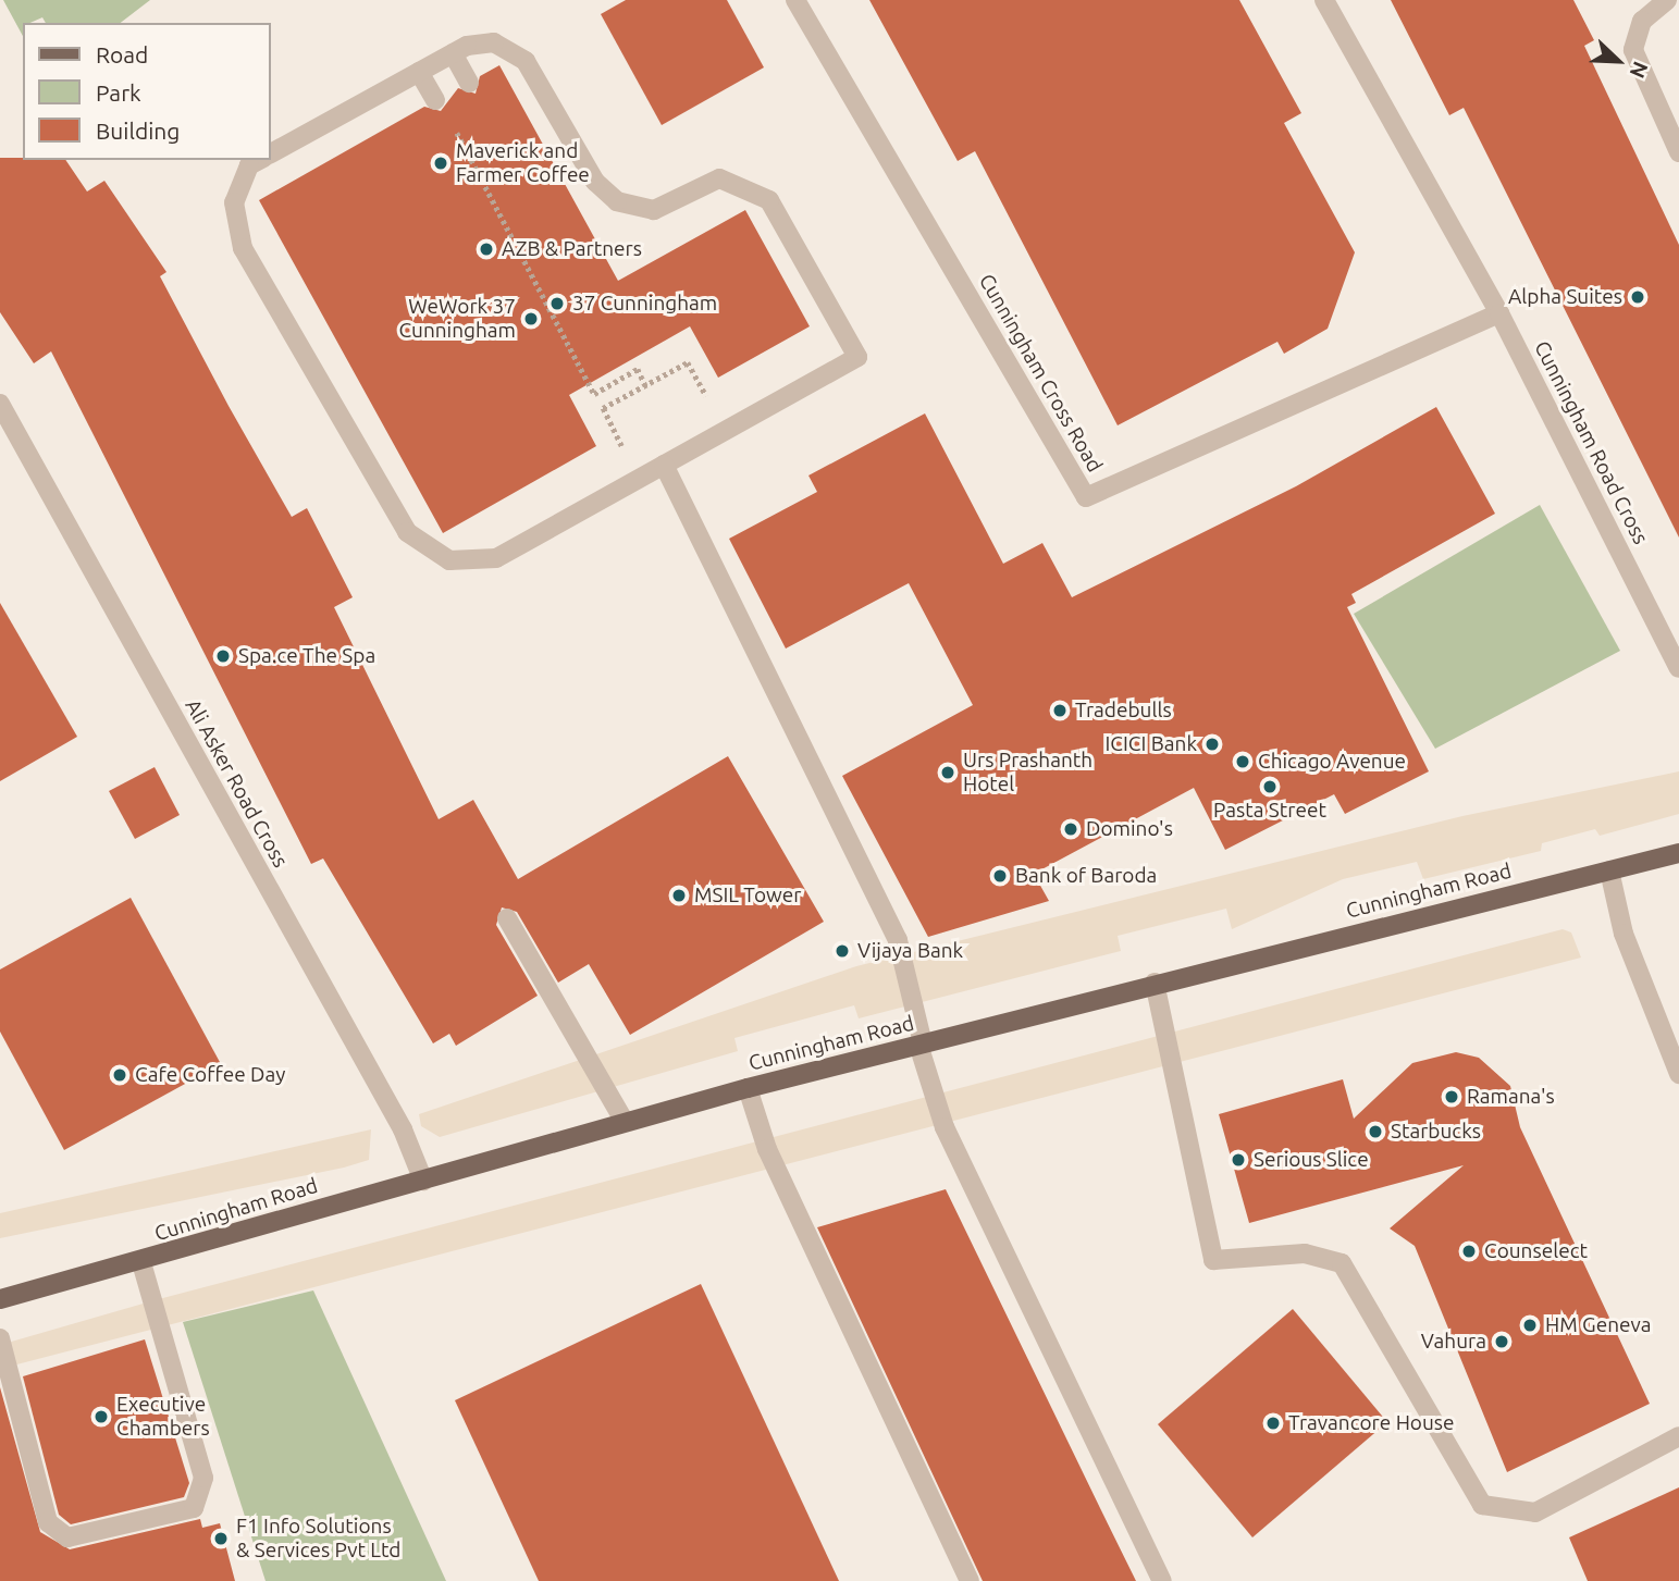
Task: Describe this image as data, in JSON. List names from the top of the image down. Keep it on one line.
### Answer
{"streets":{"main road":["Cunningham Road"],"street":["Cunningham Cross Road","Cunningham Road Cross","Ali Asker Road Cross"]},"crossings":[["Cunningham Cross Road","Cunningham Road Cross"],["Ali Asker Road Cross","Cunningham Road"]],"places":["Maverick and Farmer Coffee","AZB & Partners","Alpha Suites","37 Cunningham","WeWork 37 Cunningham","Spa.ce The Spa","Tradebulls","ICICI Bank","Chicago Avenue","Urs Prashanth Hotel","Pasta Street","Domino's","Bank of Baroda","MSIL Tower","Vijaya Bank","Cafe Coffee Day","Ramana's","Starbucks","Serious Slice","Counselect","HM Geneva","Vahura","Executive Chambers","Travancore House","F1 Info Solutions & Services Pvt Ltd"],"legend":["Road","Park","Building"],"north":"bottom right"}
